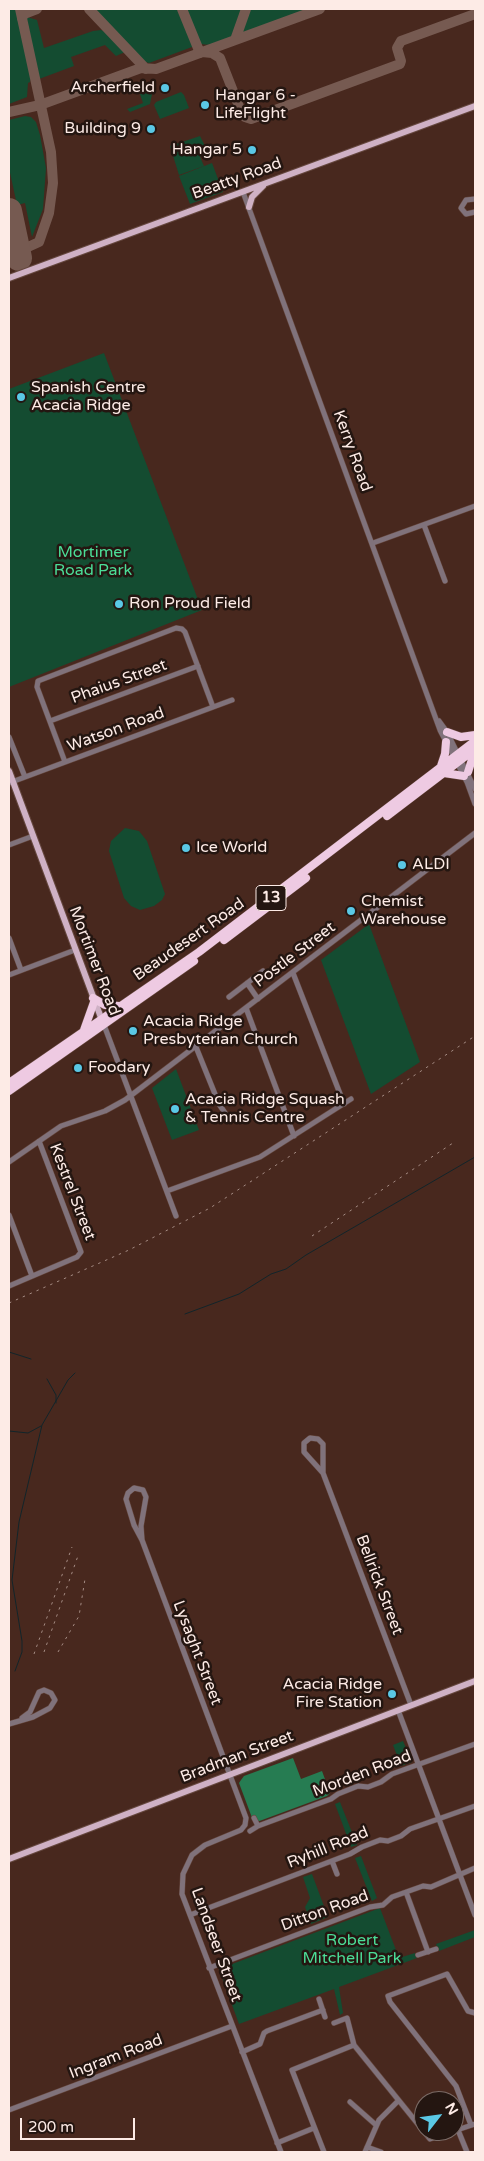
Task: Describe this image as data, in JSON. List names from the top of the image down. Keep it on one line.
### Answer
{"streets":{"highway":["13","Beaudesert Road"],"main road":["Beatty Road","Mortimer Road","Bradman Street"],"street":["Kerry Road","Phaius Street","Watson Road","Postle Street","Kestrel Street","Bellrick Street","Lysaght Street","Morden Road","Ryhill Road","Ditton Road","Landseer Street","Ingram Road"]},"crossings":[["Beatty Road","Kerry Road"],["Kerry Road","Beaudesert Road"],["Watson Road","Mortimer Road"],["Beaudesert Road","Mortimer Road"],["Postle Street","Mortimer Road"],["Postle Street","Kestrel Street"],["Bellrick Street","Bradman Street"],["Lysaght Street","Bradman Street"],["Lysaght Street","Landseer Street"],["Bradman Street","Landseer Street"],["Ryhill Road","Landseer Street"],["Ditton Road","Landseer Street"],["Landseer Street","Ingram Road"]],"parks":["Mortimer Road Park","Robert Mitchell Park"],"places":["Archerfield","Hangar 6 - LifeFlight","Building 9","Hangar 5","Spanish Centre Acacia Ridge","Ron Proud Field","Ice World","ALDI","Chemist Warehouse","Acacia Ridge Presbyterian Church","Foodary","Acacia Ridge Squash & Tennis Centre","Acacia Ridge Fire Station"],"scale_bar":"200 m","north":"top right"}
